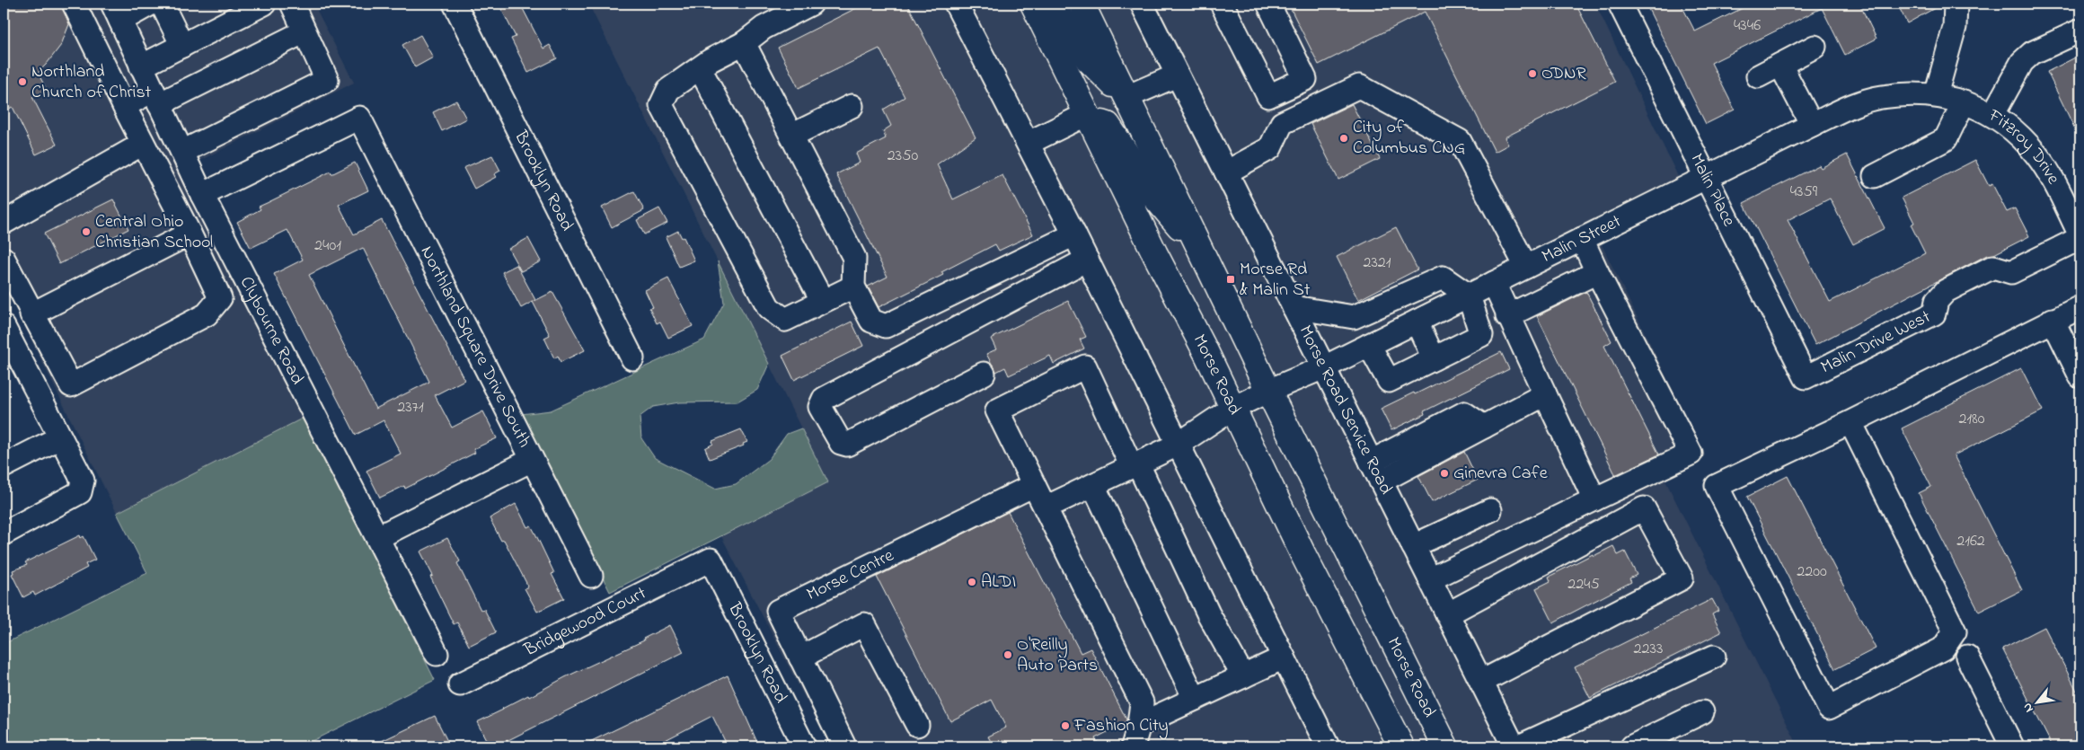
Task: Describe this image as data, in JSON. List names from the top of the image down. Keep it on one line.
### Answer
{"streets":{"main road":["Morse Road"],"street":["Fitzroy Drive","Brooklyn Road","Malin Place","Malin Street","Clybourne Road","Malin Drive West","Northland Square Drive South","Morse Road Service Road","Morse Centre","Bridgewood Court"]},"crossings":[["Fitzroy Drive","Malin Street"],["Fitzroy Drive","Malin Drive West"],["Brooklyn Road","Bridgewood Court"],["Malin Place","Malin Street"],["Malin Place","Malin Drive West"],["Malin Street","Morse Road"],["Malin Street","Morse Road Service Road"],["Clybourne Road","Northland Square Drive South"]],"places":{"other":["ODNR","Northland Church of Christ","City of Columbus CNG","Central Ohio Christian School","Ginevra Cafe","ALDI","O'Reilly Auto Parts","Fashion City"],"transit":["Morse Rd & Malin St"]},"house_numbers":["4346","2350","4359","2401","2321","2371","2180","2162","2200","2245","2233"],"north":"bottom left"}
